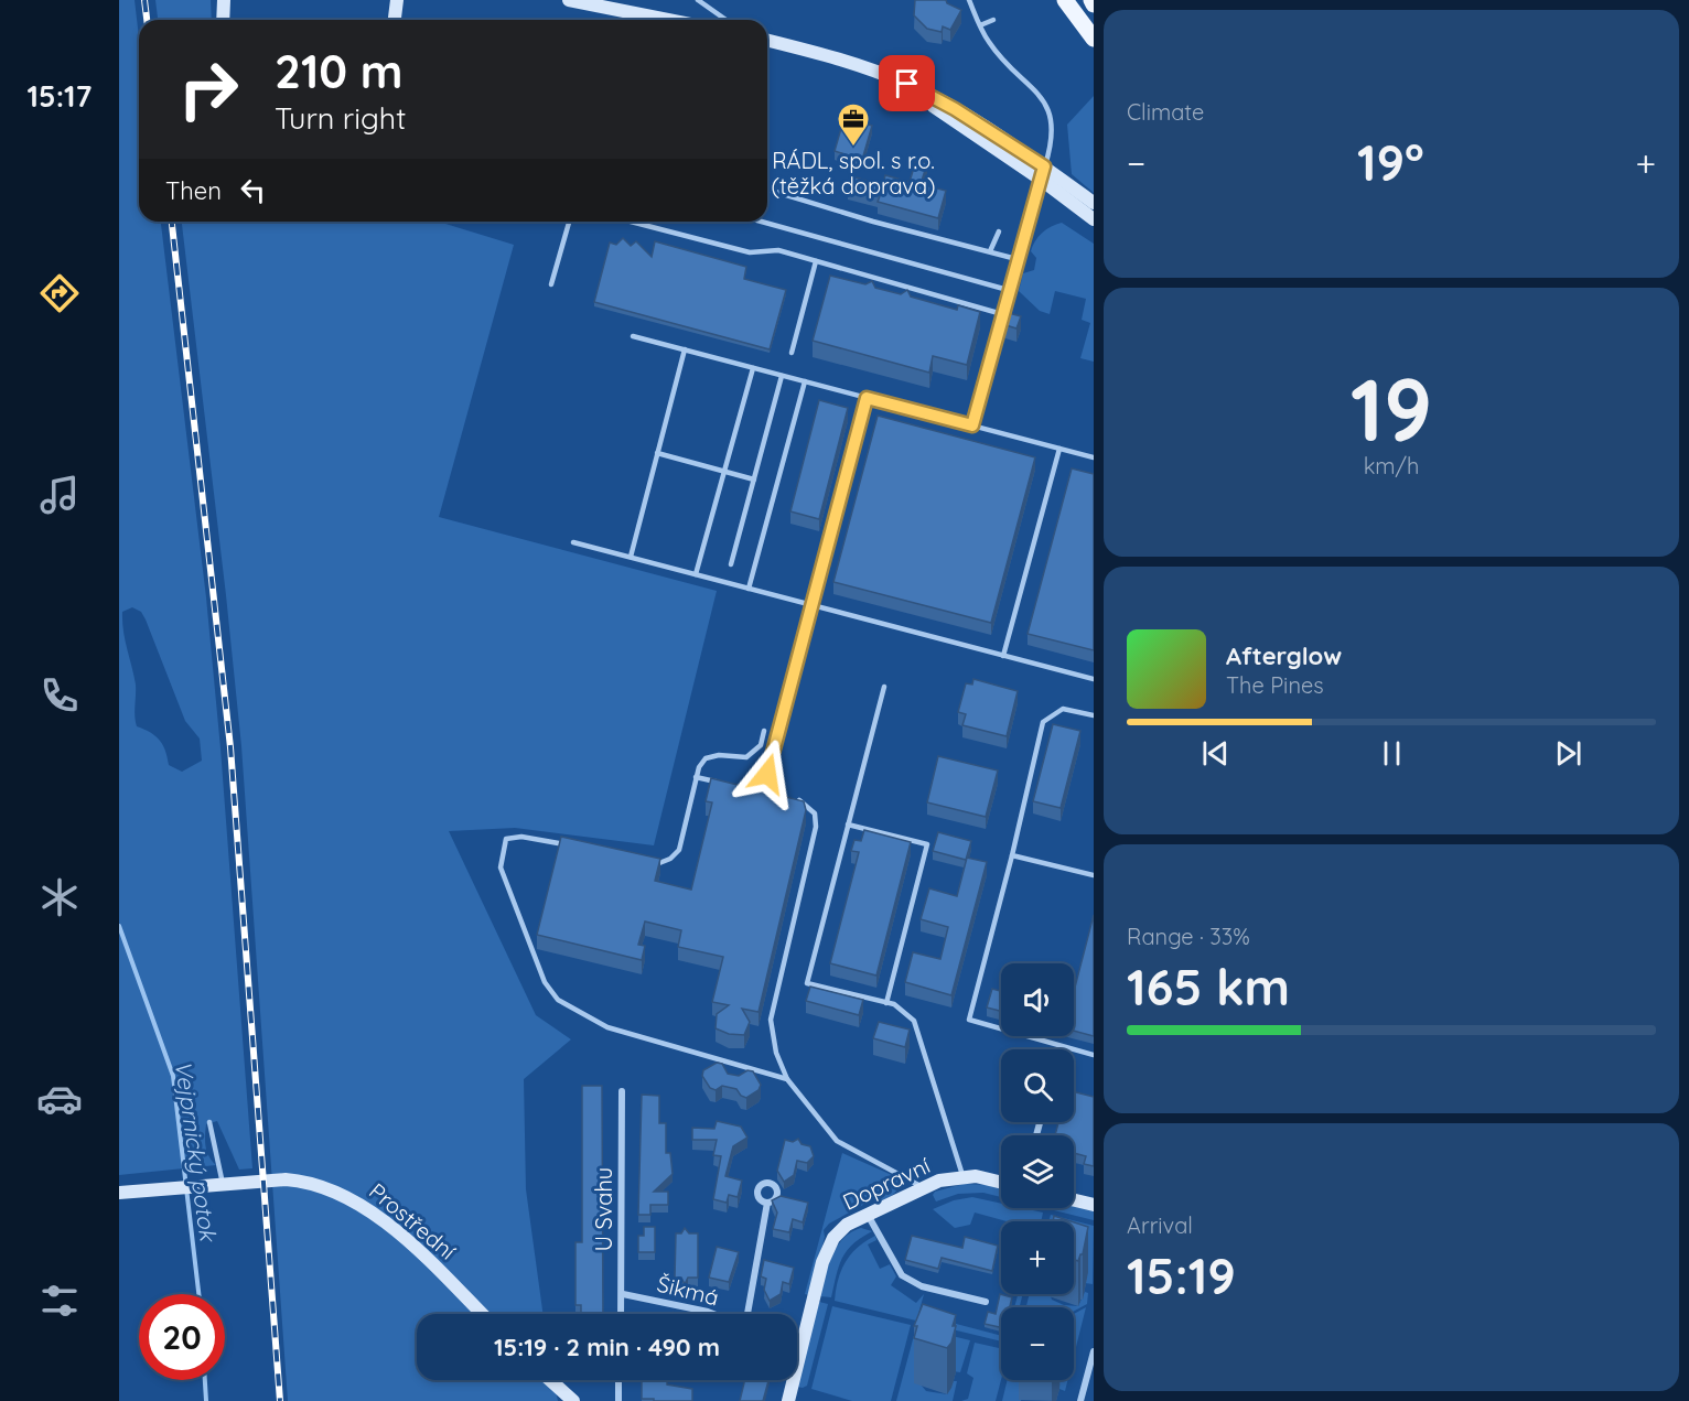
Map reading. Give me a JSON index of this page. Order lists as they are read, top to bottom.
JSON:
{
  "streets": {
    "street": [
      "Dopravní",
      "U Svahu",
      "Prostřední",
      "Šikmá"
    ]
  },
  "crossings": [
    ["U Svahu", "Šikmá"]
  ],
  "water": ["Vejprnický potok"],
  "places": {
    "office": ["RÁDL, spol. s r.o. (těžká doprava)"]
  },
  "page": {
    "tabs": "15:17",
    "tile": [
      "Climate",
      ["19", "km/h"],
      ["Range · 33%", "165 km"],
      ["Arrival", "15:19"]
    ],
    "turn": ["210 m", "Turn right"],
    "heat": ["−", "19°", "+"],
    "then": "Then",
    "song": ["Afterglow", "The Pines"],
    "map_buttons": ["+", "−"],
    "limit": "20",
    "trip": "15:19 · 2 min · 490 m"
  }
}
